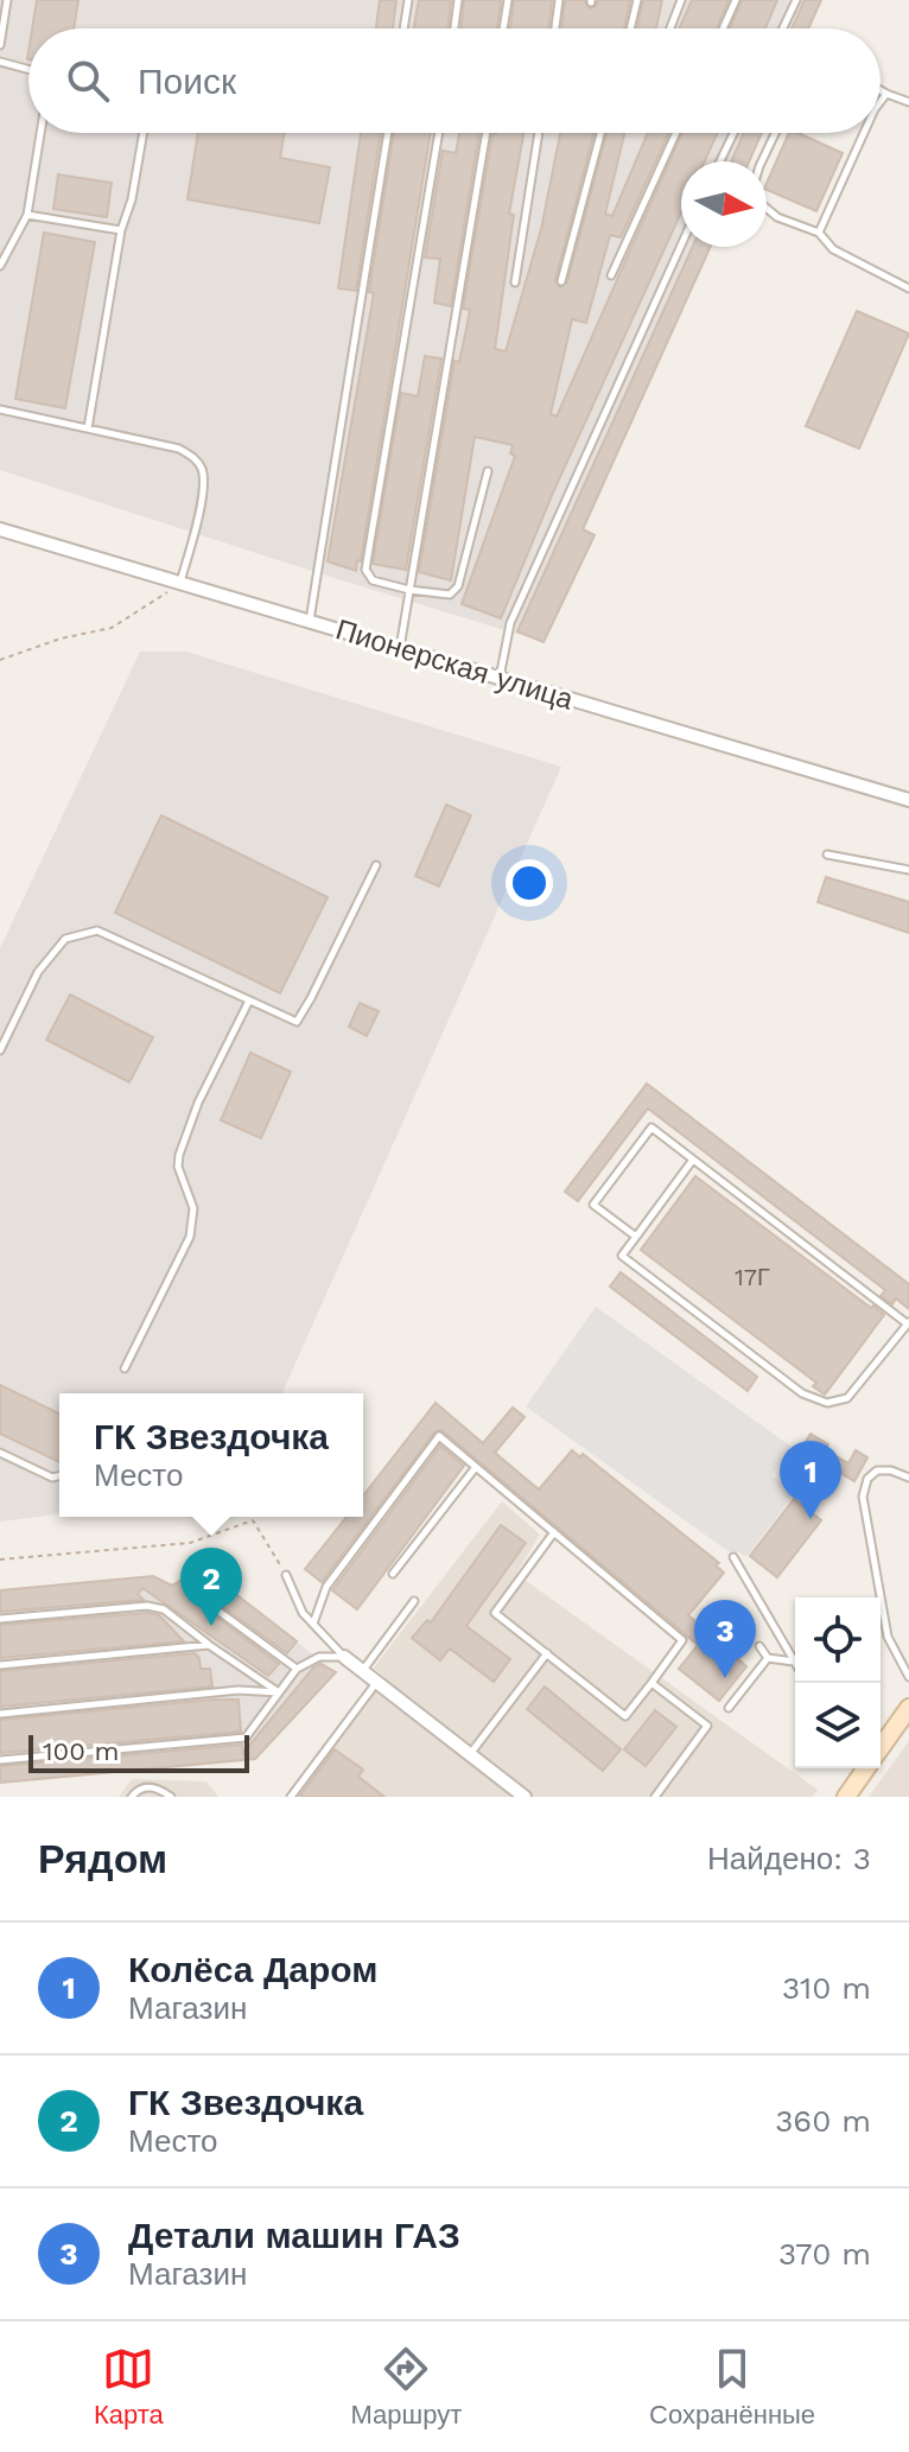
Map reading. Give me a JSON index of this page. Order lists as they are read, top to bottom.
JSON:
{
  "streets": {
    "street": ["Пионерская улица"]
  },
  "house_numbers": ["17Г"],
  "scale_bar": "100 m",
  "north": "right",
  "page": {
    "search": "Поиск",
    "popup": ["ГК Звездочка", "Место"],
    "pins": ["1", "2", "3"],
    "scale": "100 m",
    "heading": ["Рядом", "Найдено: 3"],
    "list": [
      {
        "mark": "1",
        "name": "Колёса Даром",
        "note": "Магазин",
        "value": "310 m"
      },
      {
        "mark": "2",
        "name": "ГК Звездочка",
        "note": "Место",
        "value": "360 m"
      },
      {
        "mark": "3",
        "name": "Детали машин ГАЗ",
        "note": "Магазин",
        "value": "370 m"
      }
    ],
    "nav": ["Карта", "Маршрут", "Сохранённые"]
  }
}
